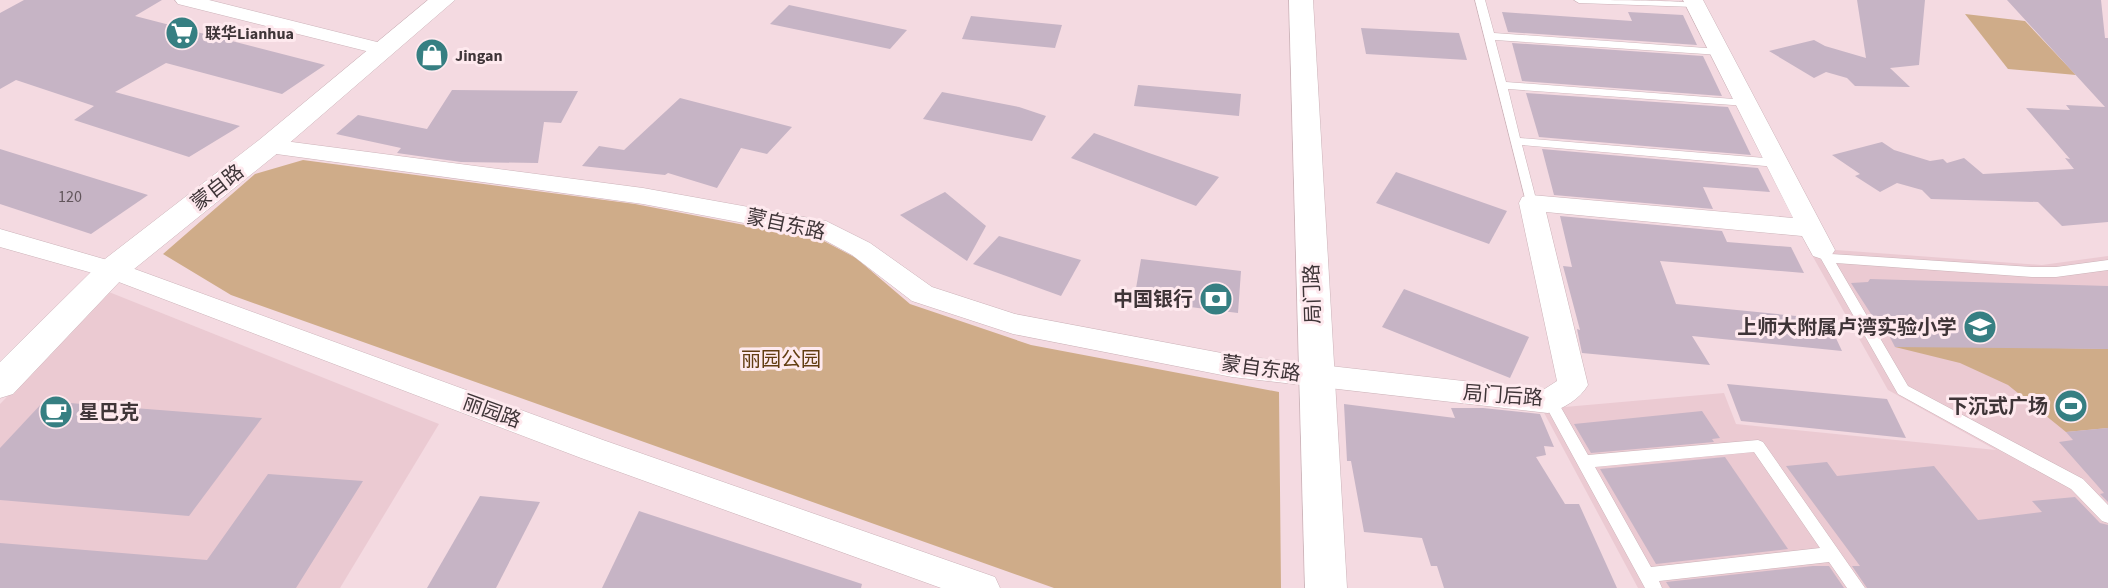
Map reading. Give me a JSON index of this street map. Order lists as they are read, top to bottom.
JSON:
{
  "streets": {
    "street": [
      "蒙自路",
      "蒙自东路",
      "局门路",
      "局门后路",
      "丽园路"
    ]
  },
  "crossings": [
    ["蒙自路", "蒙自东路"],
    ["蒙自路", "丽园路"],
    ["蒙自东路", "局门路"],
    ["蒙自东路", "局门后路"],
    ["局门路", "局门后路"]
  ],
  "parks": ["丽园公园"],
  "places": {
    "supermarket": ["联华Lianhua"],
    "shop": ["Jingan"],
    "bank": ["中国银行"],
    "school or university": ["上师大附属卢湾实验小学"],
    "sports": ["下沉式广场"],
    "cafe": ["星巴克"]
  },
  "house_numbers": ["120"]
}
